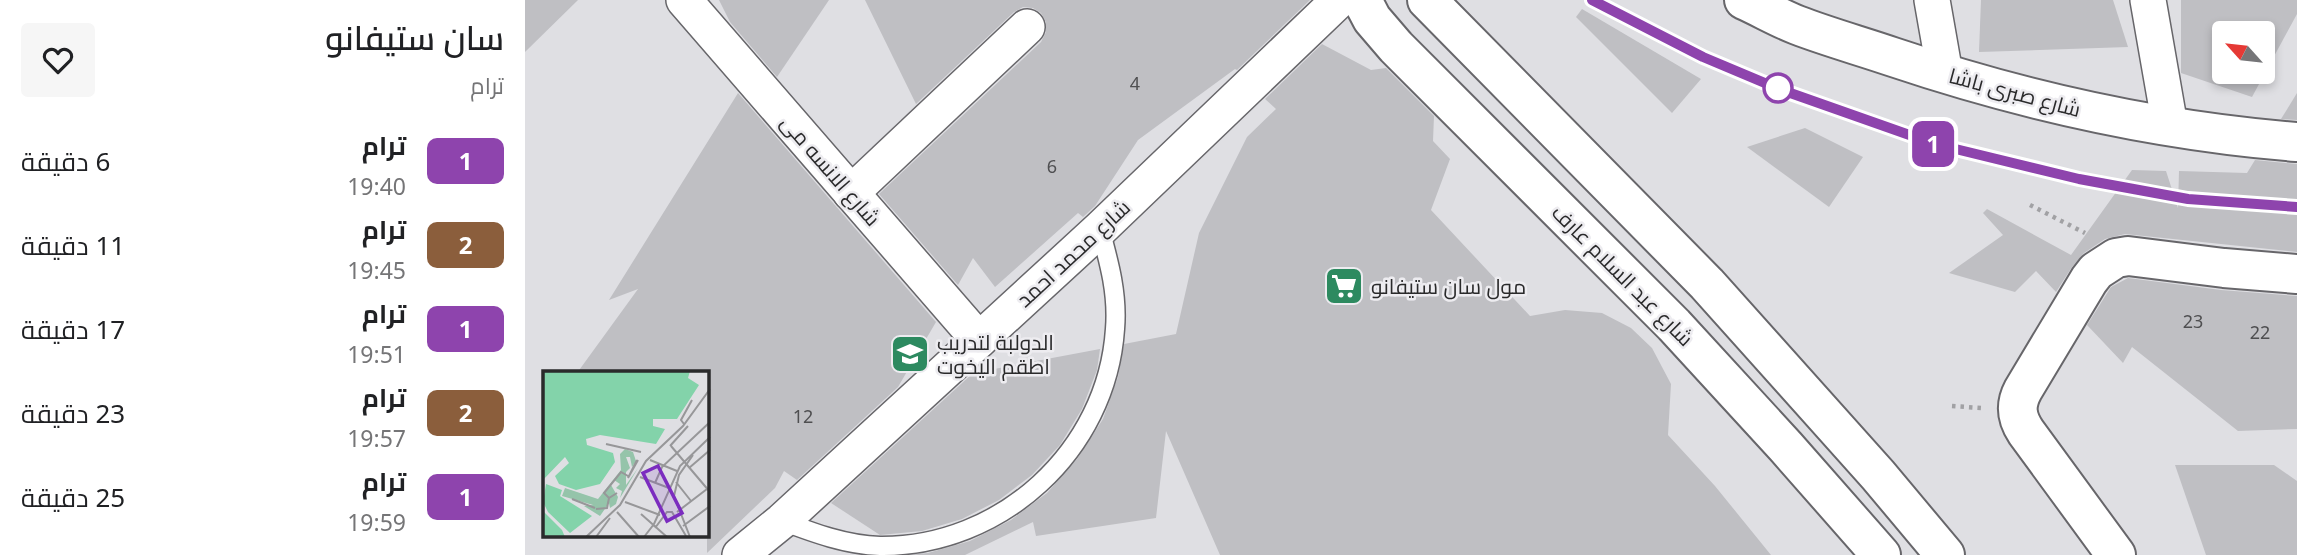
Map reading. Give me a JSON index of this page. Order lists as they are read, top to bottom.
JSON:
{
  "streets": {
    "street": [
      "شارع صبرى باشا",
      "شارع الانسه مى",
      "شارع محمد احمد",
      "شارع عبد السلام عارف"
    ]
  },
  "crossings": [
    ["شارع الانسه مى", "شارع محمد احمد"]
  ],
  "places": {
    "supermarket": ["مول سان ستيفانو"],
    "school or university": ["الدولبة لتدريب اطقم اليخوت"]
  },
  "lines": ["tram line 1"],
  "house_numbers": [
    "4",
    "6",
    "23",
    "22",
    "12"
  ],
  "north": "top left",
  "page": {
    "on_map": "1",
    "heading": ["سان ستيفانو", "ترام"],
    "list": [
      {
        "mark": "1",
        "name": "ترام",
        "note": "19:40",
        "value": "6 دقيقة"
      },
      {
        "mark": "2",
        "name": "ترام",
        "note": "19:45",
        "value": "11 دقيقة"
      },
      {
        "mark": "1",
        "name": "ترام",
        "note": "19:51",
        "value": "17 دقيقة"
      },
      {
        "mark": "2",
        "name": "ترام",
        "note": "19:57",
        "value": "23 دقيقة"
      },
      {
        "mark": "1",
        "name": "ترام",
        "note": "19:59",
        "value": "25 دقيقة"
      }
    ]
  }
}
